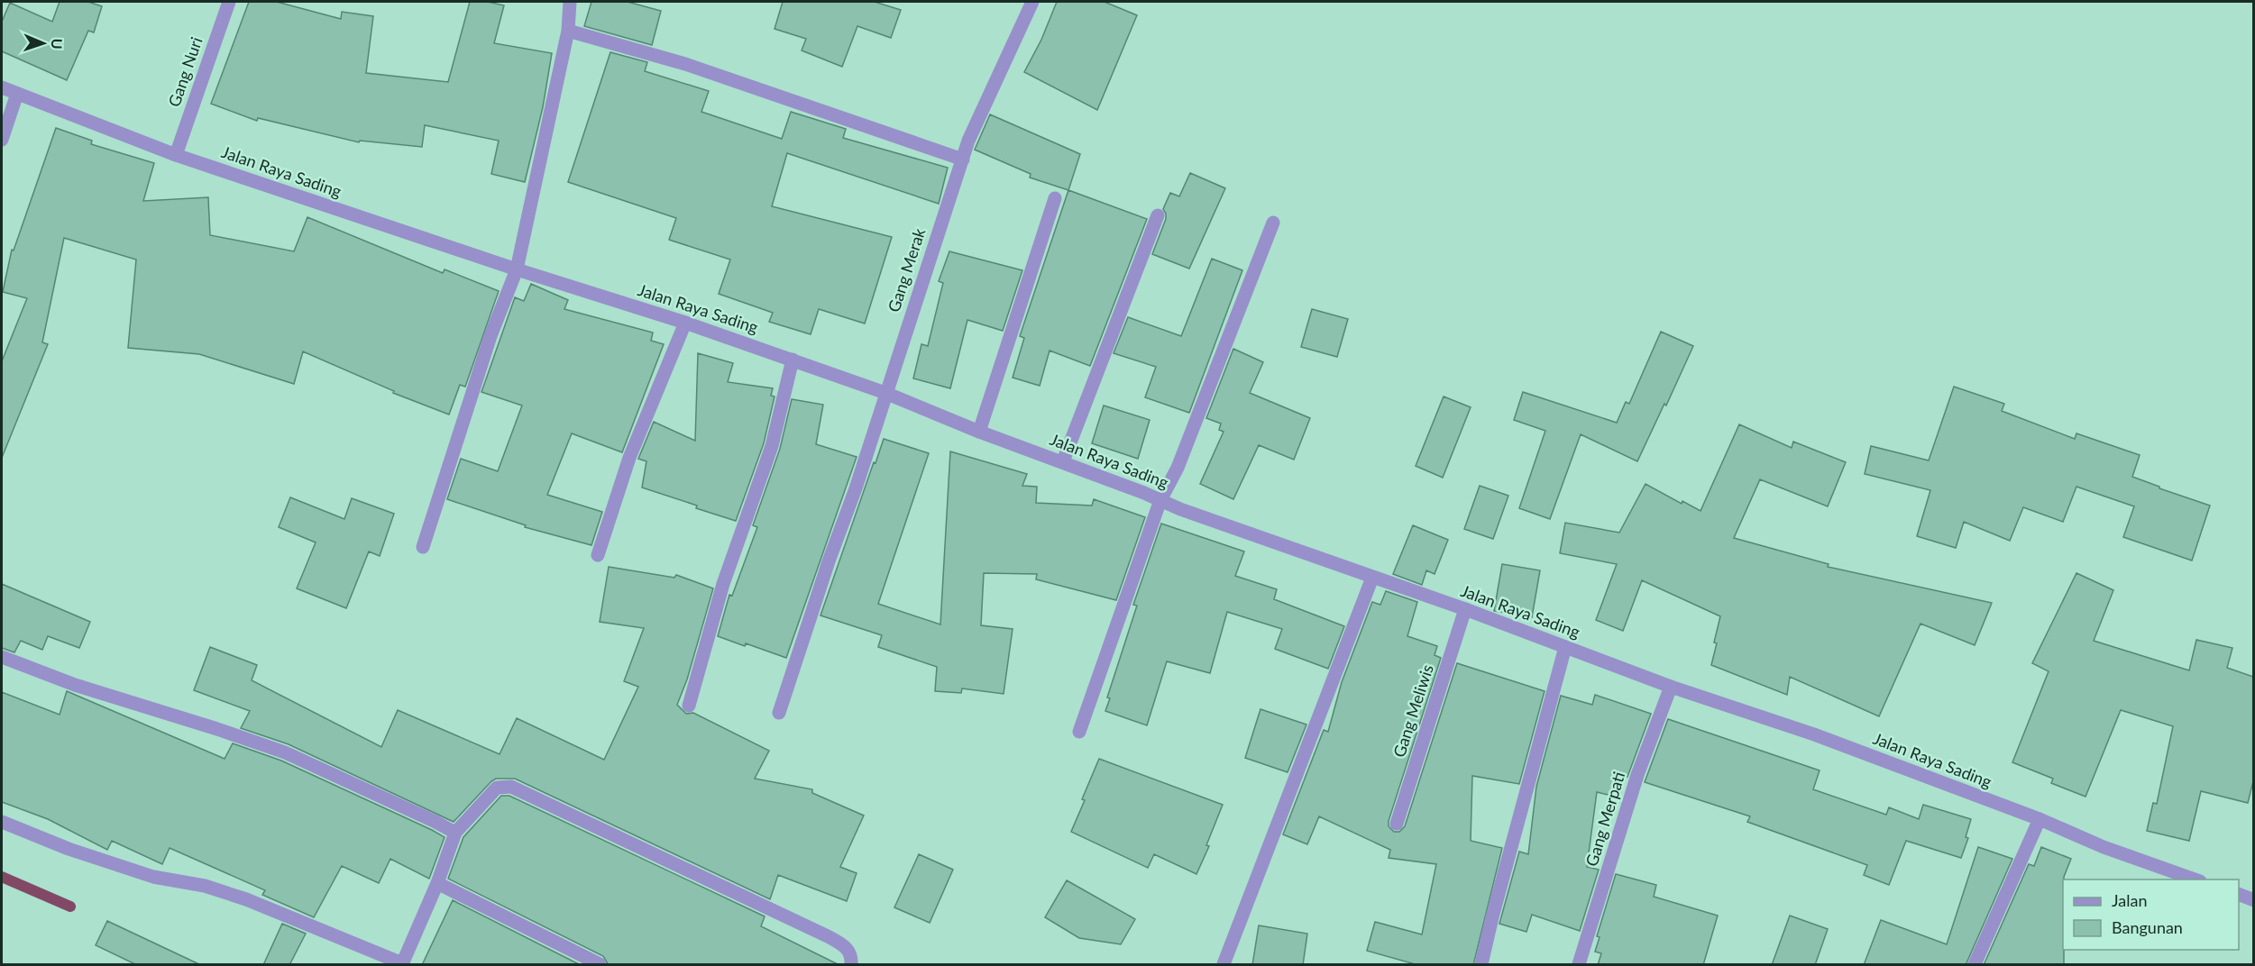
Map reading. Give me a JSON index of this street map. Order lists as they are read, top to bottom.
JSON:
{
  "streets": {
    "street": [
      "Gang Nuri",
      "Jalan Raya Sading",
      "Gang Merak",
      "Gang Meliwis",
      "Gang Merpati"
    ]
  },
  "crossings": [
    ["Gang Nuri", "Jalan Raya Sading"],
    ["Jalan Raya Sading", "Gang Merak"],
    ["Jalan Raya Sading", "Gang Meliwis"],
    ["Jalan Raya Sading", "Gang Merpati"]
  ],
  "legend": ["Jalan", "Bangunan"],
  "north": "right"
}
